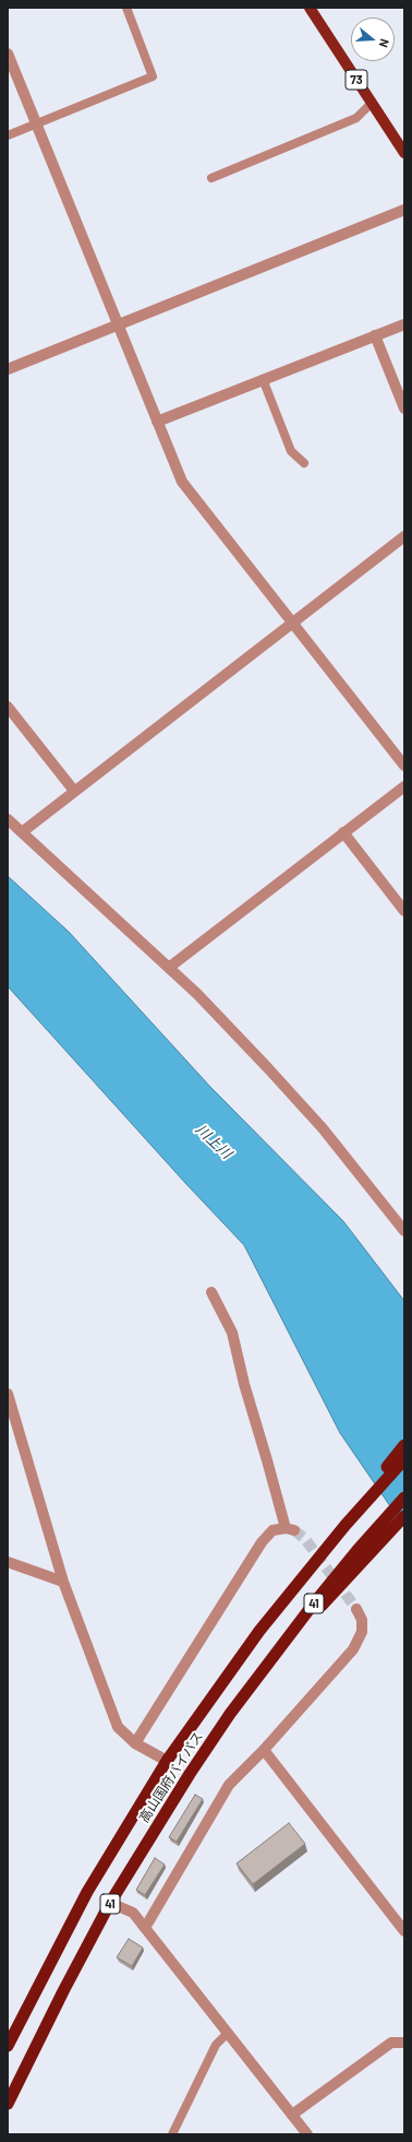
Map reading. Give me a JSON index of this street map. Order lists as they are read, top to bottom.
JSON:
{
  "streets": {
    "highway": ["41", "高山国府バイパス"],
    "main road": ["73"]
  },
  "crossings": [
    ["41", "高山国府バイパス"]
  ],
  "water": ["川上川"],
  "north": "right"
}
